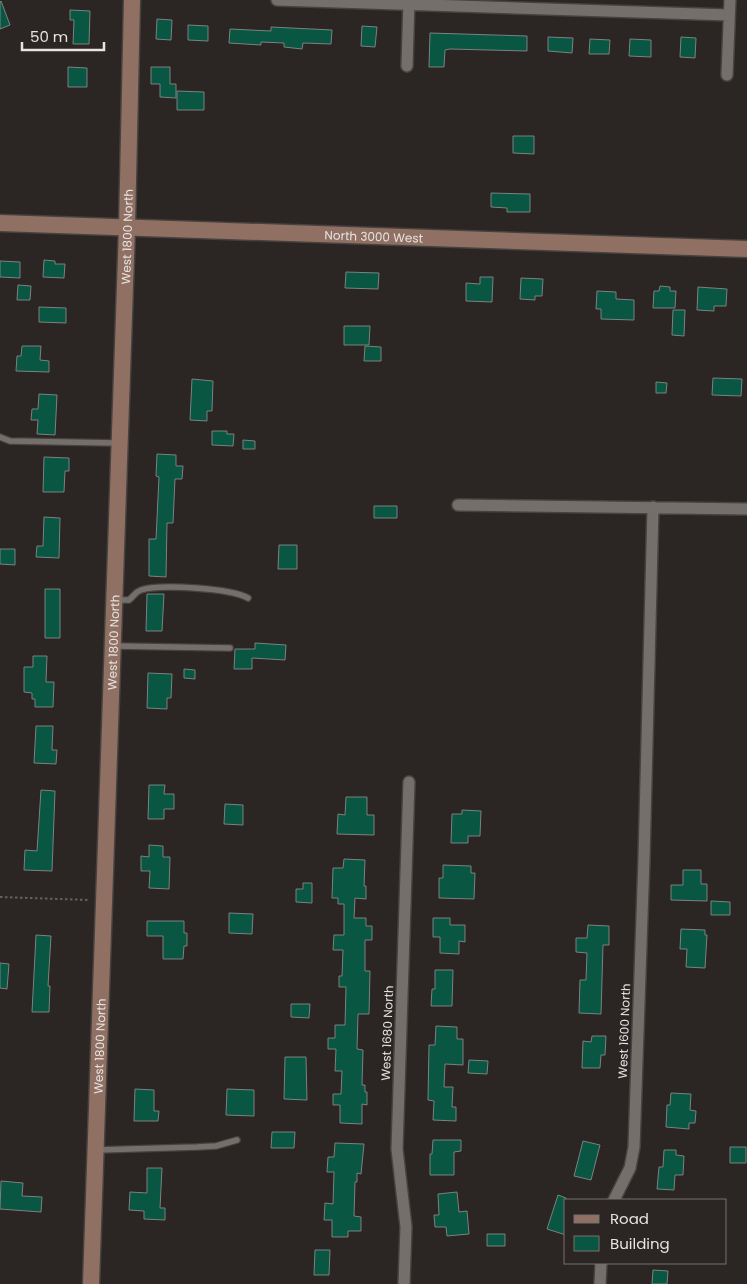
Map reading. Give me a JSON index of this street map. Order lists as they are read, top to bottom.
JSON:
{
  "streets": {
    "main road": ["North 3000 West", "West 1800 North"],
    "street": ["West 1600 North", "West 1680 North"]
  },
  "crossings": [
    ["North 3000 West", "West 1800 North"]
  ],
  "legend": ["Road", "Building"],
  "scale_bar": "50 m"
}
